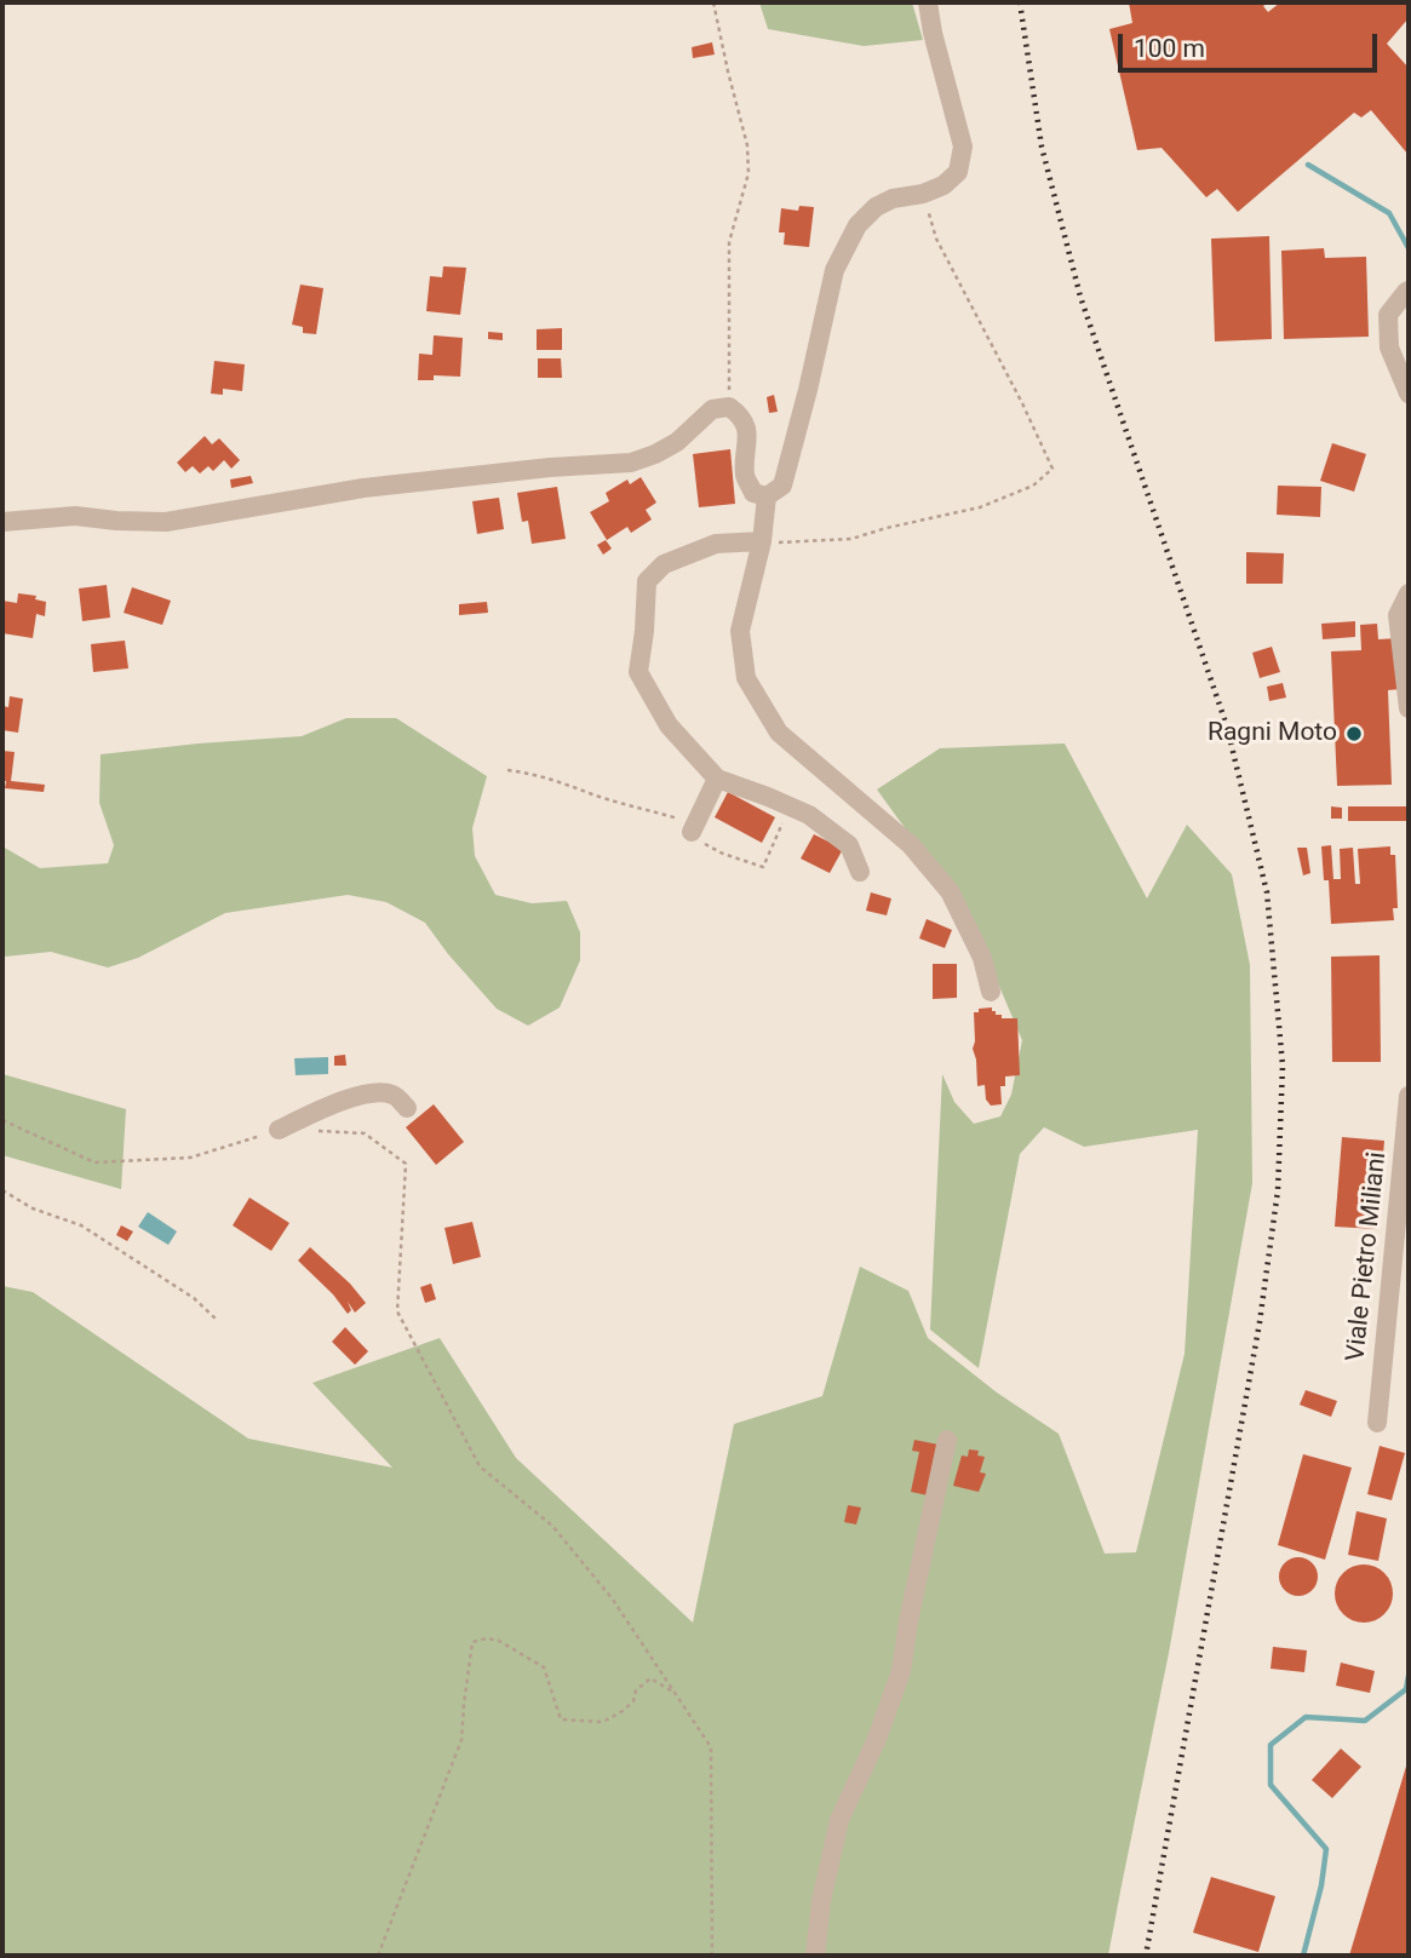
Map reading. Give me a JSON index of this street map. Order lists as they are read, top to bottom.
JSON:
{
  "streets": {
    "street": ["Viale Pietro Miliani"]
  },
  "places": ["Ragni Moto"],
  "scale_bar": "100 m"
}
